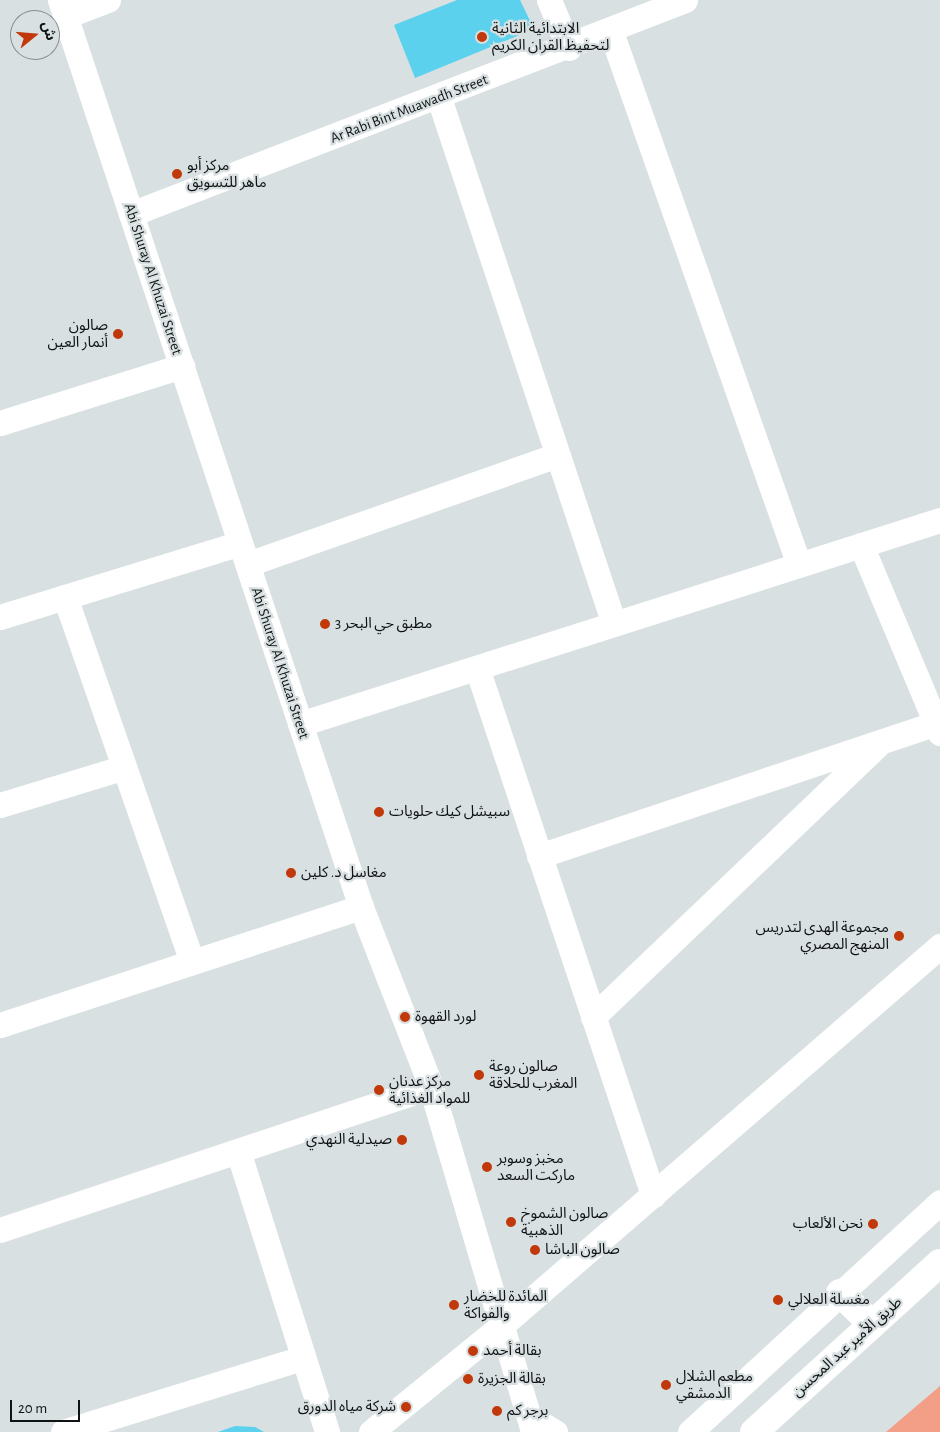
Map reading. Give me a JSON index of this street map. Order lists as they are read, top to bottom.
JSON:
{
  "streets": {
    "main road": ["طريق الأمير عبد المحسن"],
    "street": ["Ar Rabi Bint Muawadh Street", "Abi Shuray Al Khuzai Street"]
  },
  "crossings": [
    ["Ar Rabi Bint Muawadh Street", "Abi Shuray Al Khuzai Street"]
  ],
  "places": [
    "الابتدائية الثانية لتحفيظ القران الكريم",
    "مركز أبو ماهر للتسويق",
    "صالون أنمار العين",
    "مطبق حي البحر 3",
    "سبيشل كيك حلويات",
    "مغاسل د. كلين",
    "مجموعة الهدى لتدريس المنهج المصري",
    "لورد القهوة",
    "صالون روعة المغرب للحلاقة",
    "مركز عدنان للمواد الغذائية",
    "صيدلية النهدي",
    "مخبز وسوبر ماركت السعد",
    "صالون الشموخ الذهبية",
    "نحن الألعاب",
    "صالون الباشا",
    "مغسلة العلالي",
    "المائدة للخضار والفواكة",
    "بقالة أحمد",
    "بقالة الجزيرة",
    "مطعم الشلال الدمشقي",
    "شركة مياه الدورق",
    "برجر كم"
  ],
  "scale_bar": "20 m",
  "north": "right"
}
